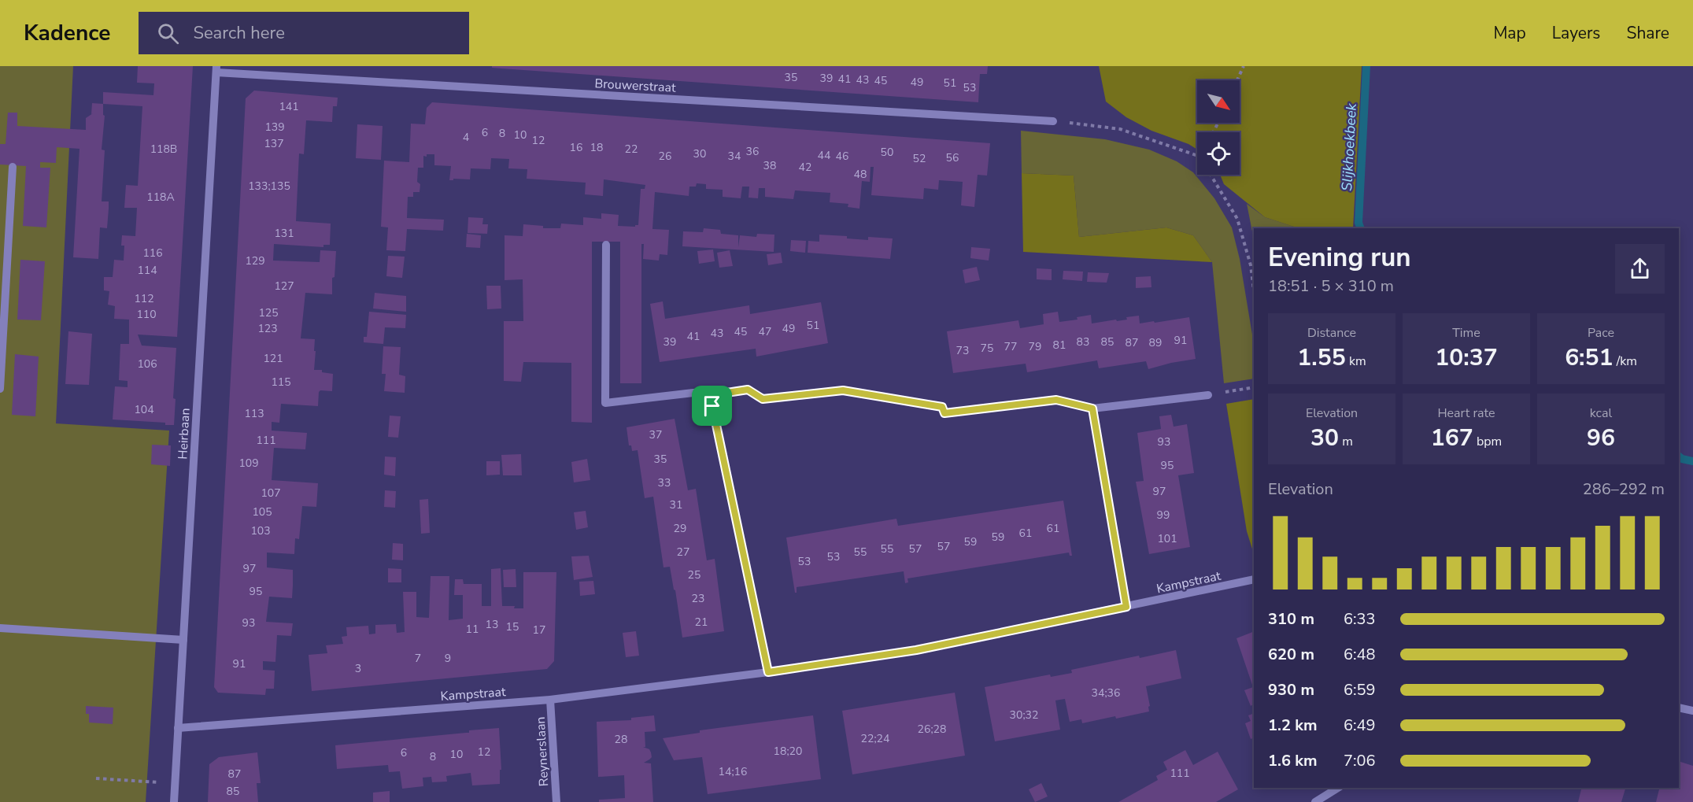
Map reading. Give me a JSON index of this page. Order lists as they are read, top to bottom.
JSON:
{
  "streets": {
    "street": [
      "Brouwerstraat",
      "Heirbaan",
      "Kampstraat",
      "Reynerslaan"
    ]
  },
  "crossings": [
    ["Brouwerstraat", "Heirbaan"],
    ["Heirbaan", "Kampstraat"],
    ["Kampstraat", "Reynerslaan"]
  ],
  "water": ["Slijkhoekbeek"],
  "house_numbers": [
    "35",
    "39",
    "41",
    "43",
    "45",
    "49",
    "51",
    "53",
    "141",
    "139",
    "6",
    "8",
    "10",
    "4",
    "12",
    "137",
    "16",
    "18",
    "118B",
    "22",
    "36",
    "50",
    "30",
    "44",
    "26",
    "34",
    "46",
    "56",
    "52",
    "38",
    "42",
    "48",
    "133;135",
    "118A",
    "131",
    "116",
    "129",
    "114",
    "127",
    "112",
    "125",
    "110",
    "51",
    "123",
    "49",
    "45",
    "47",
    "43",
    "41",
    "91",
    "39",
    "83",
    "85",
    "87",
    "89",
    "81",
    "77",
    "79",
    "75",
    "73",
    "121",
    "106",
    "115",
    "104",
    "113",
    "37",
    "111",
    "93",
    "35",
    "109",
    "95",
    "33",
    "97",
    "107",
    "31",
    "105",
    "99",
    "29",
    "61",
    "103",
    "61",
    "59",
    "101",
    "59",
    "57",
    "55",
    "57",
    "27",
    "55",
    "53",
    "53",
    "97",
    "25",
    "95",
    "23",
    "21",
    "93",
    "13",
    "15",
    "11",
    "17",
    "7",
    "9",
    "91",
    "3",
    "34;36",
    "30;32",
    "26;28",
    "22;24",
    "28",
    "18;20",
    "12",
    "6",
    "10",
    "8",
    "14;16",
    "111",
    "87",
    "85"
  ],
  "north": "bottom right",
  "page": {
    "header": "Kadence",
    "search": "Search here",
    "nav": ["Map", "Layers", "Share"],
    "heading": ["Evening run", "18:51 · 5 × 310 m"],
    "stats": [
      ["Distance", "1.55 km"],
      ["Time", "10:37"],
      ["Pace", "6:51 /km"],
      ["Elevation", "30 m"],
      ["Heart rate", "167 bpm"],
      ["kcal", "96"]
    ],
    "chart": ["Elevation", "286–292 m"],
    "list": [
      {
        "name": "310 m",
        "note": "6:33"
      },
      {
        "name": "620 m",
        "note": "6:48"
      },
      {
        "name": "930 m",
        "note": "6:59"
      },
      {
        "name": "1.2 km",
        "note": "6:49"
      },
      {
        "name": "1.6 km",
        "note": "7:06"
      }
    ]
  }
}
